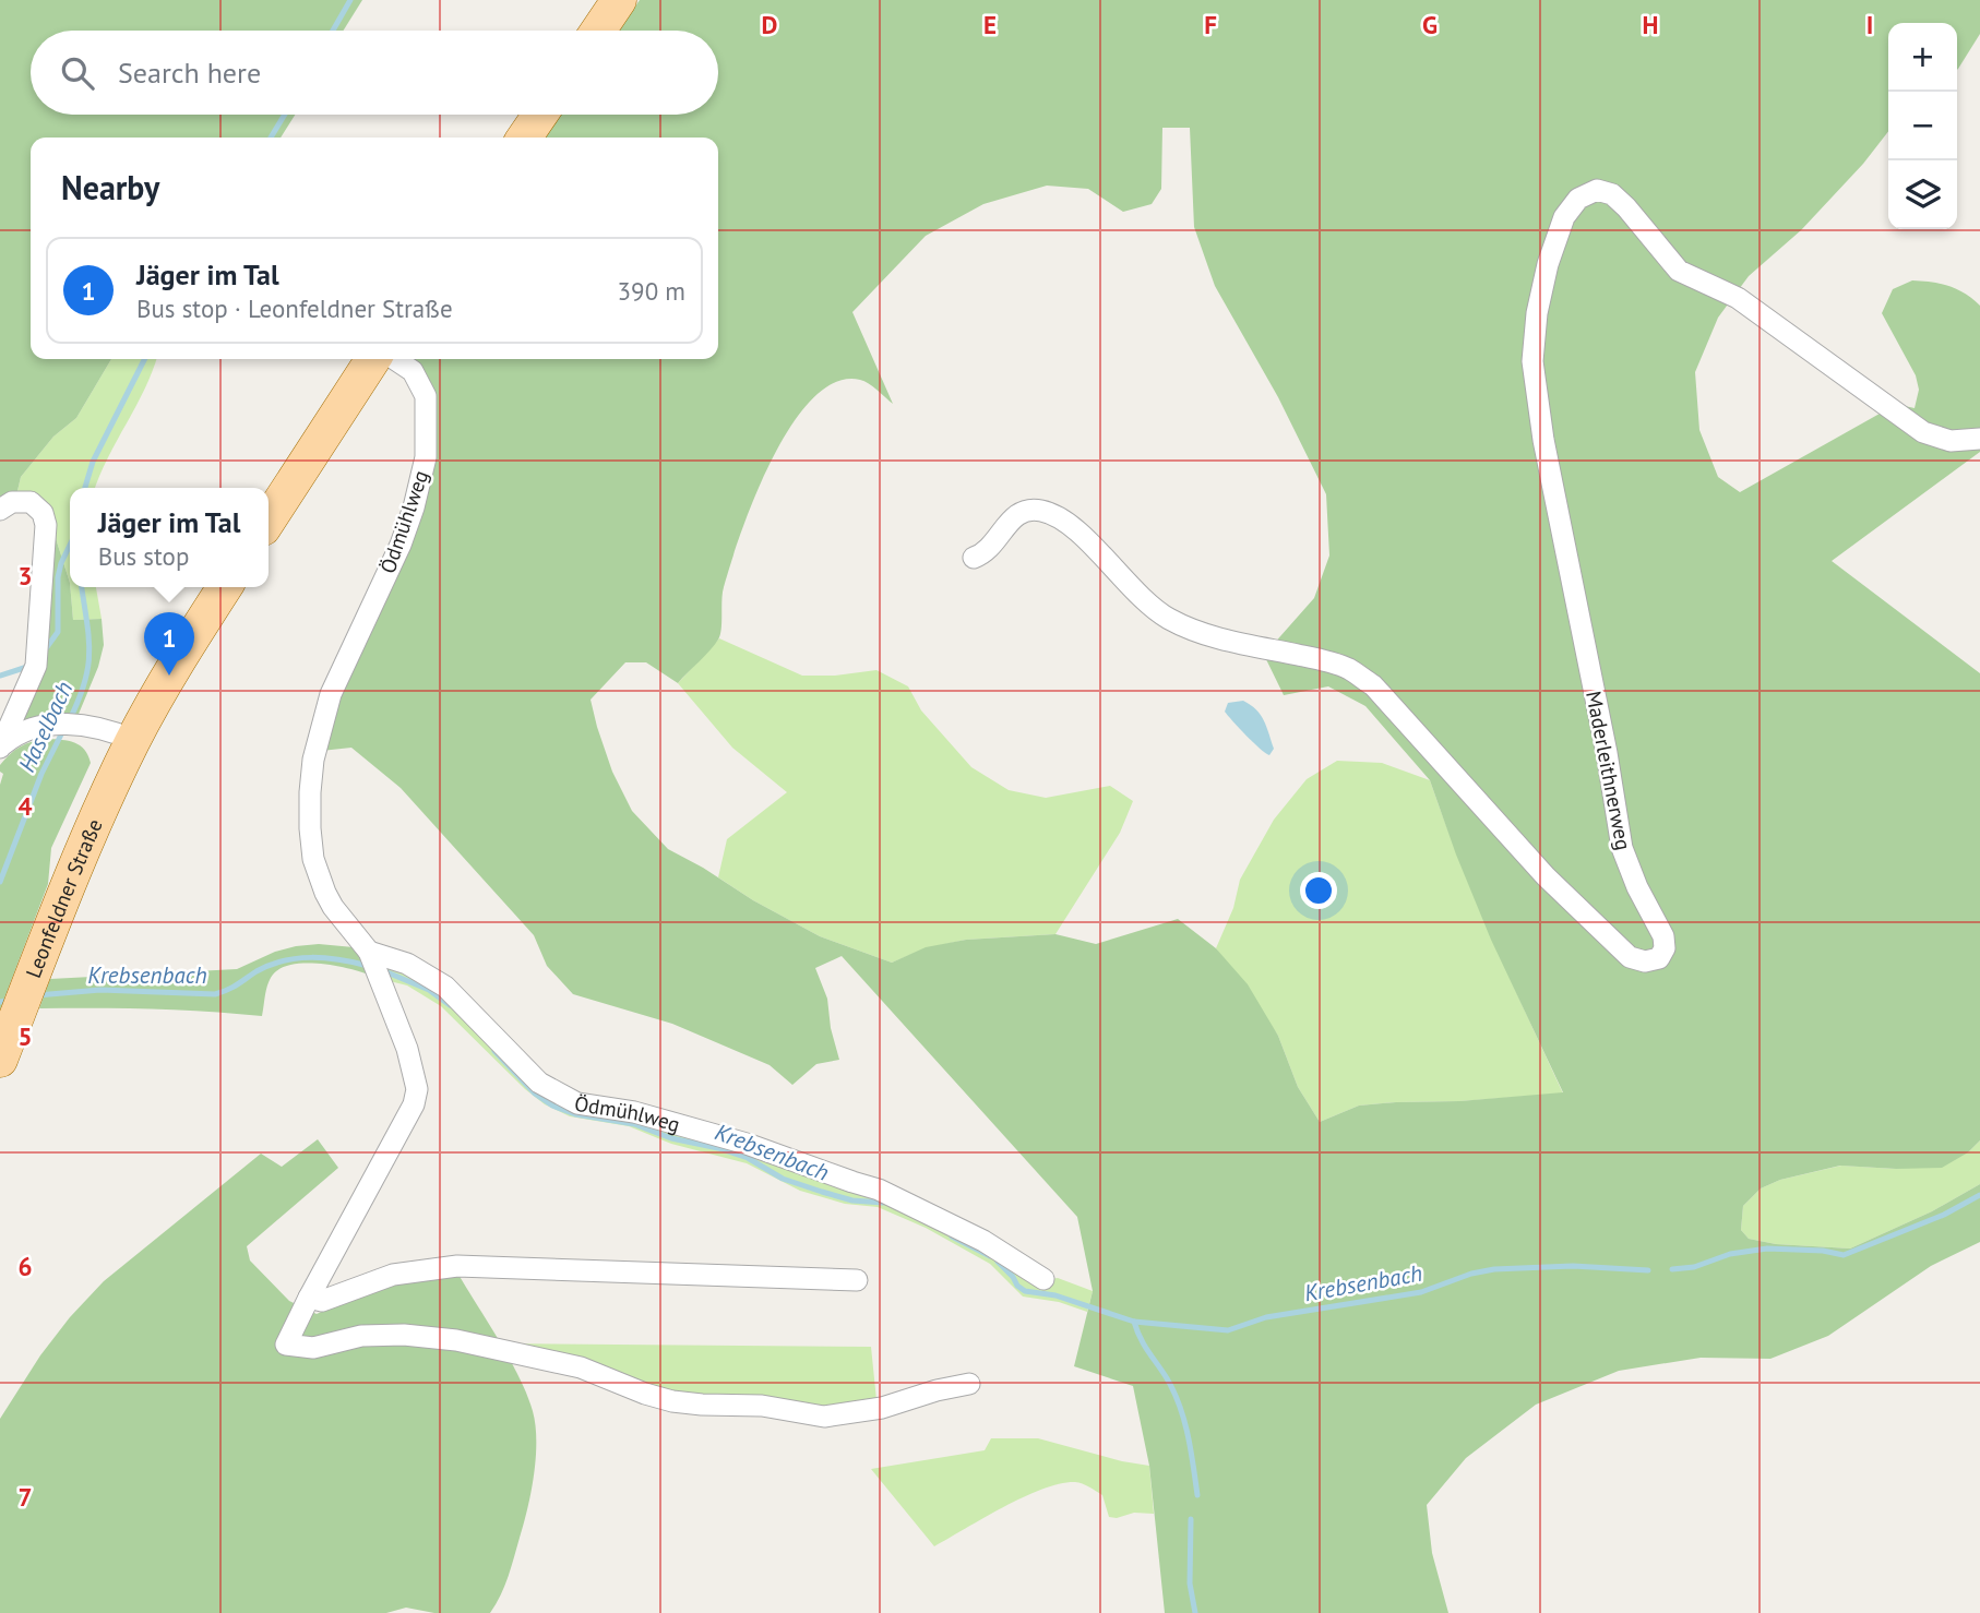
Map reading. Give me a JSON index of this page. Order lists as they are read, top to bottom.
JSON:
{
  "streets": {
    "main road": ["Leonfeldner Straße"],
    "street": ["Ödmühlweg", "Maderleithnerweg"]
  },
  "water": ["Haselbach", "Krebsenbach"],
  "page": {
    "map_buttons": ["+", "−"],
    "search": "Search here",
    "heading": "Nearby",
    "list": [
      {
        "mark": "1",
        "name": "Jäger im Tal",
        "note": "Bus stop · Leonfeldner Straße",
        "value": "390 m"
      }
    ],
    "popup": ["Jäger im Tal", "Bus stop"],
    "pins": "1"
  },
  "grid": {
    "columns": [
      "D",
      "E",
      "F",
      "G",
      "H",
      "I"
    ],
    "rows": [
      "3",
      "4",
      "5",
      "6",
      "7"
    ]
  }
}
